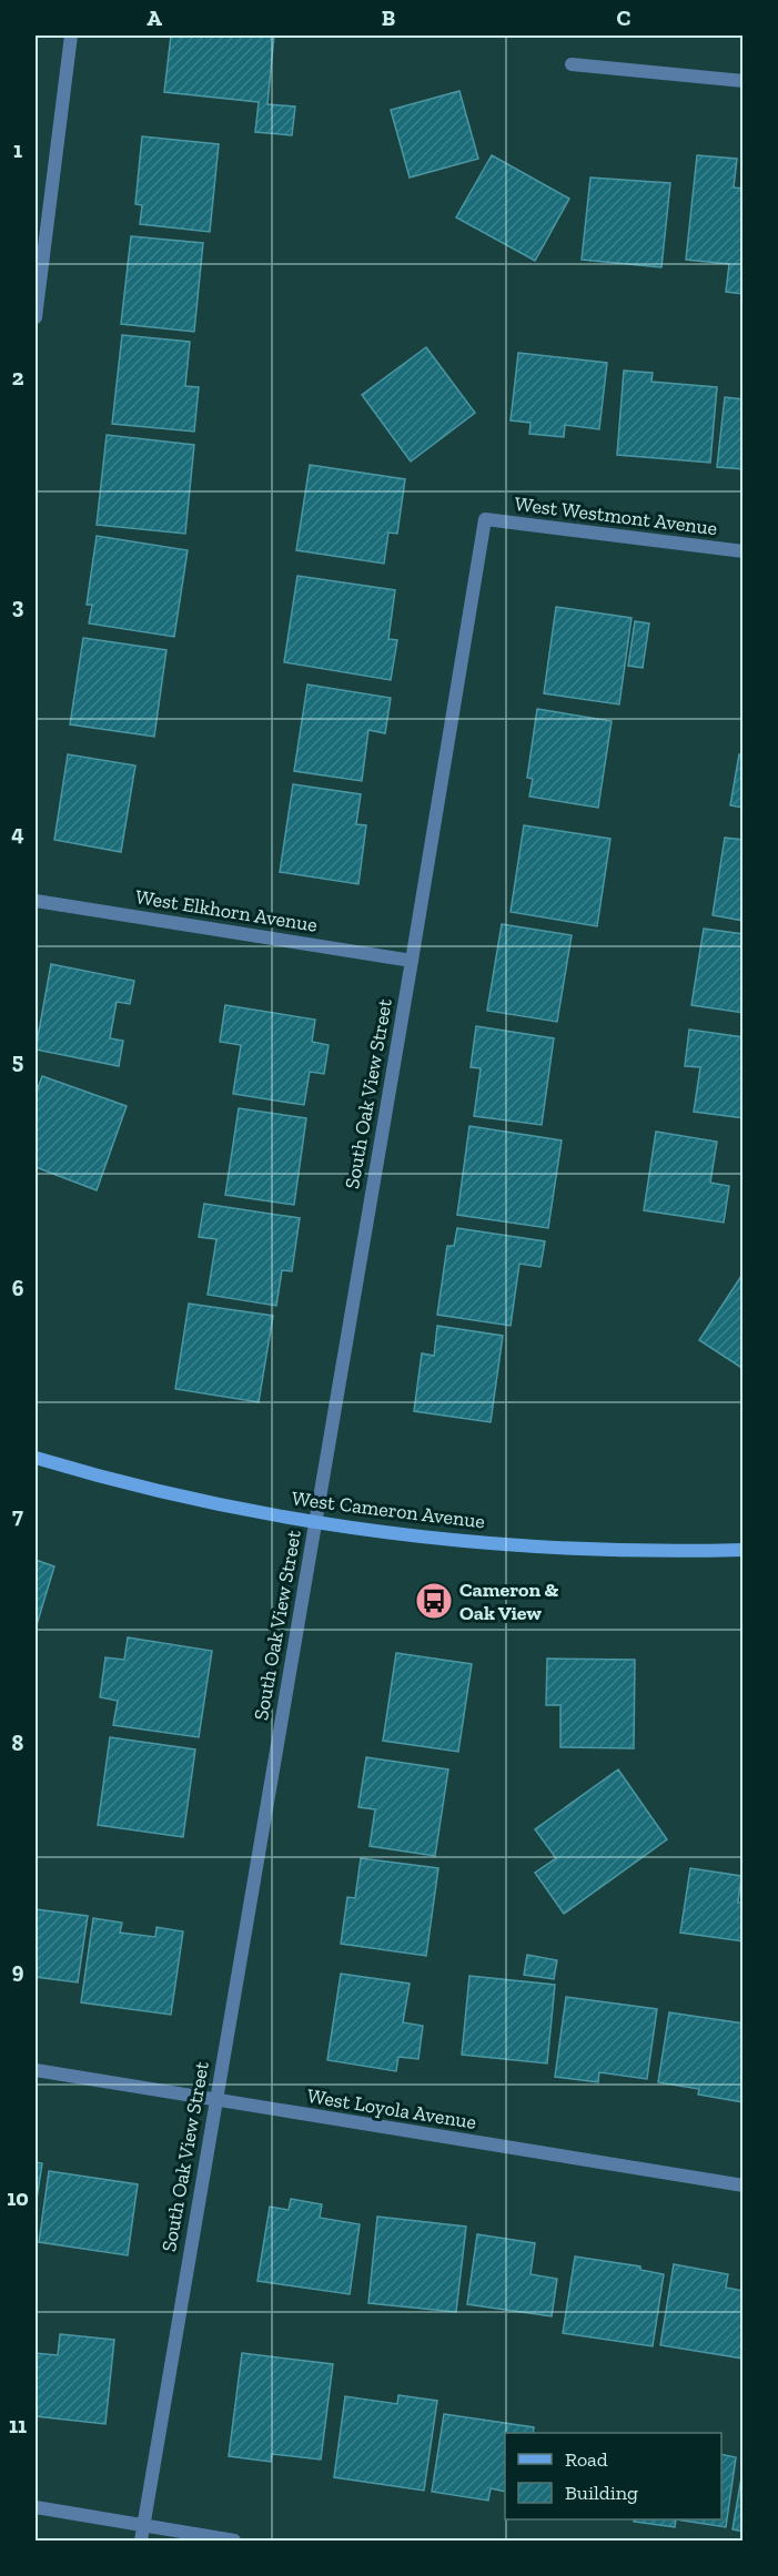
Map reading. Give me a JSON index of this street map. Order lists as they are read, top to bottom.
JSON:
{
  "streets": {
    "street": [
      "West Westmont Avenue",
      "West Elkhorn Avenue",
      "South Oak View Street",
      "West Cameron Avenue",
      "West Loyola Avenue"
    ]
  },
  "crossings": [
    ["West Westmont Avenue", "South Oak View Street"],
    ["West Elkhorn Avenue", "South Oak View Street"],
    ["South Oak View Street", "West Cameron Avenue"],
    ["South Oak View Street", "West Loyola Avenue"]
  ],
  "places": {
    "bus stop": ["Cameron & Oak View"]
  },
  "legend": ["Road", "Building"],
  "grid": {
    "columns": ["A", "B", "C"],
    "rows": [
      "1",
      "2",
      "3",
      "4",
      "5",
      "6",
      "7",
      "8",
      "9",
      "10",
      "11"
    ]
  }
}
